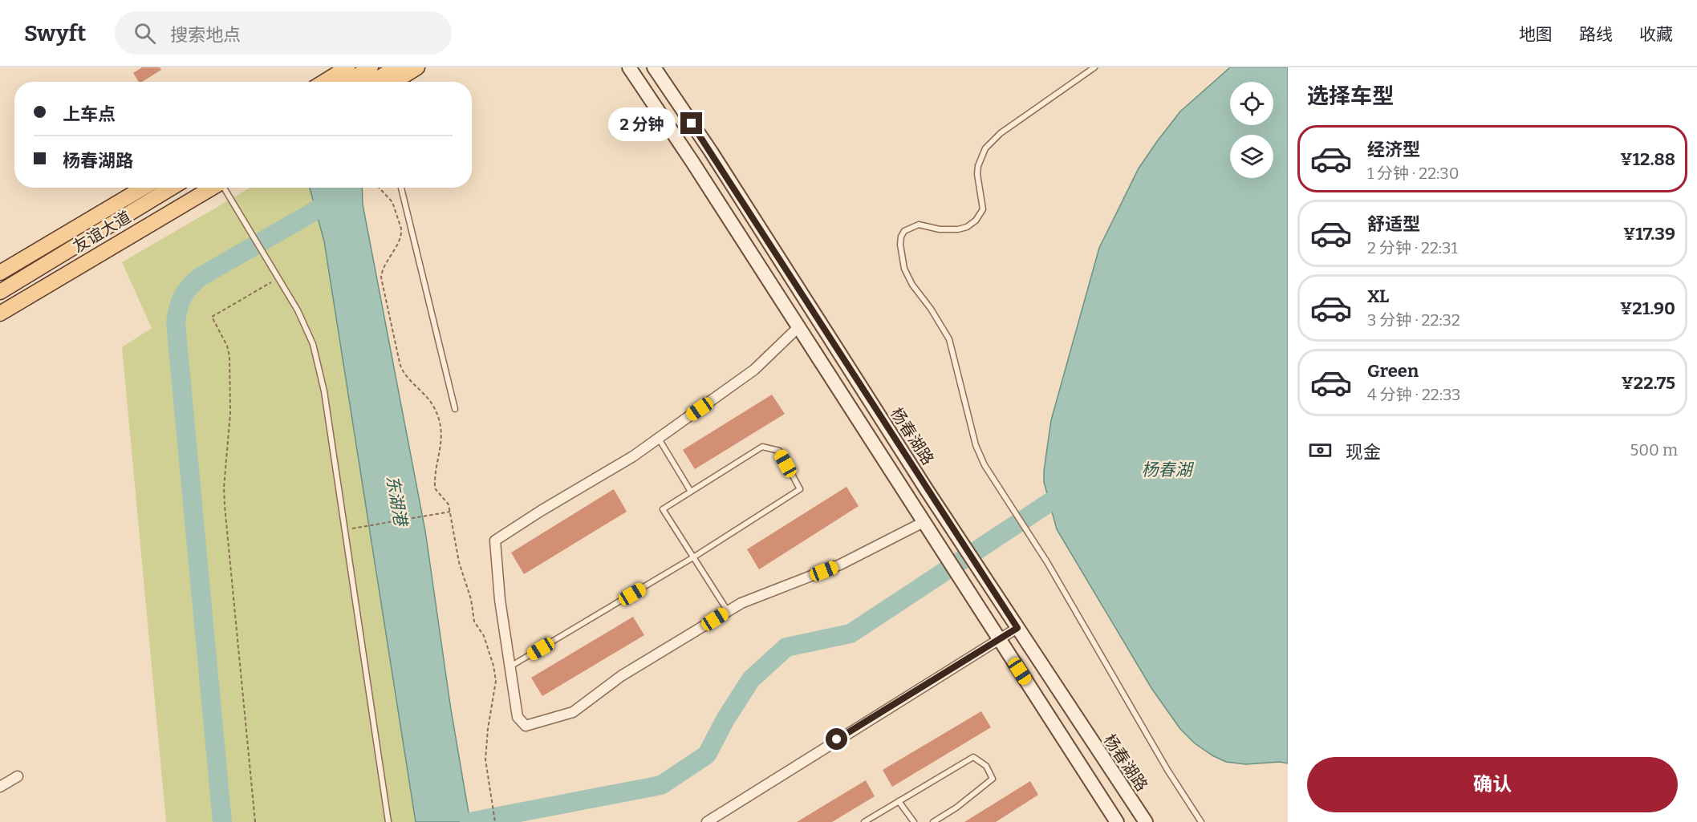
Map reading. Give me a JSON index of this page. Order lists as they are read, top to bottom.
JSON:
{
  "streets": {
    "main road": ["友谊大道", "杨春湖路"]
  },
  "water": ["杨春湖", "东湖港"],
  "page": {
    "header": "Swyft",
    "search": "搜索地点",
    "nav": ["地图", "路线", "收藏"],
    "heading": "选择车型",
    "banner": ["上车点", "杨春湖路"],
    "bubble": "2 分钟",
    "list": [
      {
        "name": "经济型",
        "note": "1 分钟 · 22:30",
        "value": "¥12.88"
      },
      {
        "name": "舒适型",
        "note": "2 分钟 · 22:31",
        "value": "¥17.39"
      },
      {
        "name": "XL",
        "note": "3 分钟 · 22:32",
        "value": "¥21.90"
      },
      {
        "name": "Green",
        "note": "4 分钟 · 22:33",
        "value": "¥22.75"
      }
    ],
    "pay": ["现金", "500 m"],
    "buttons": "确认"
  }
}
